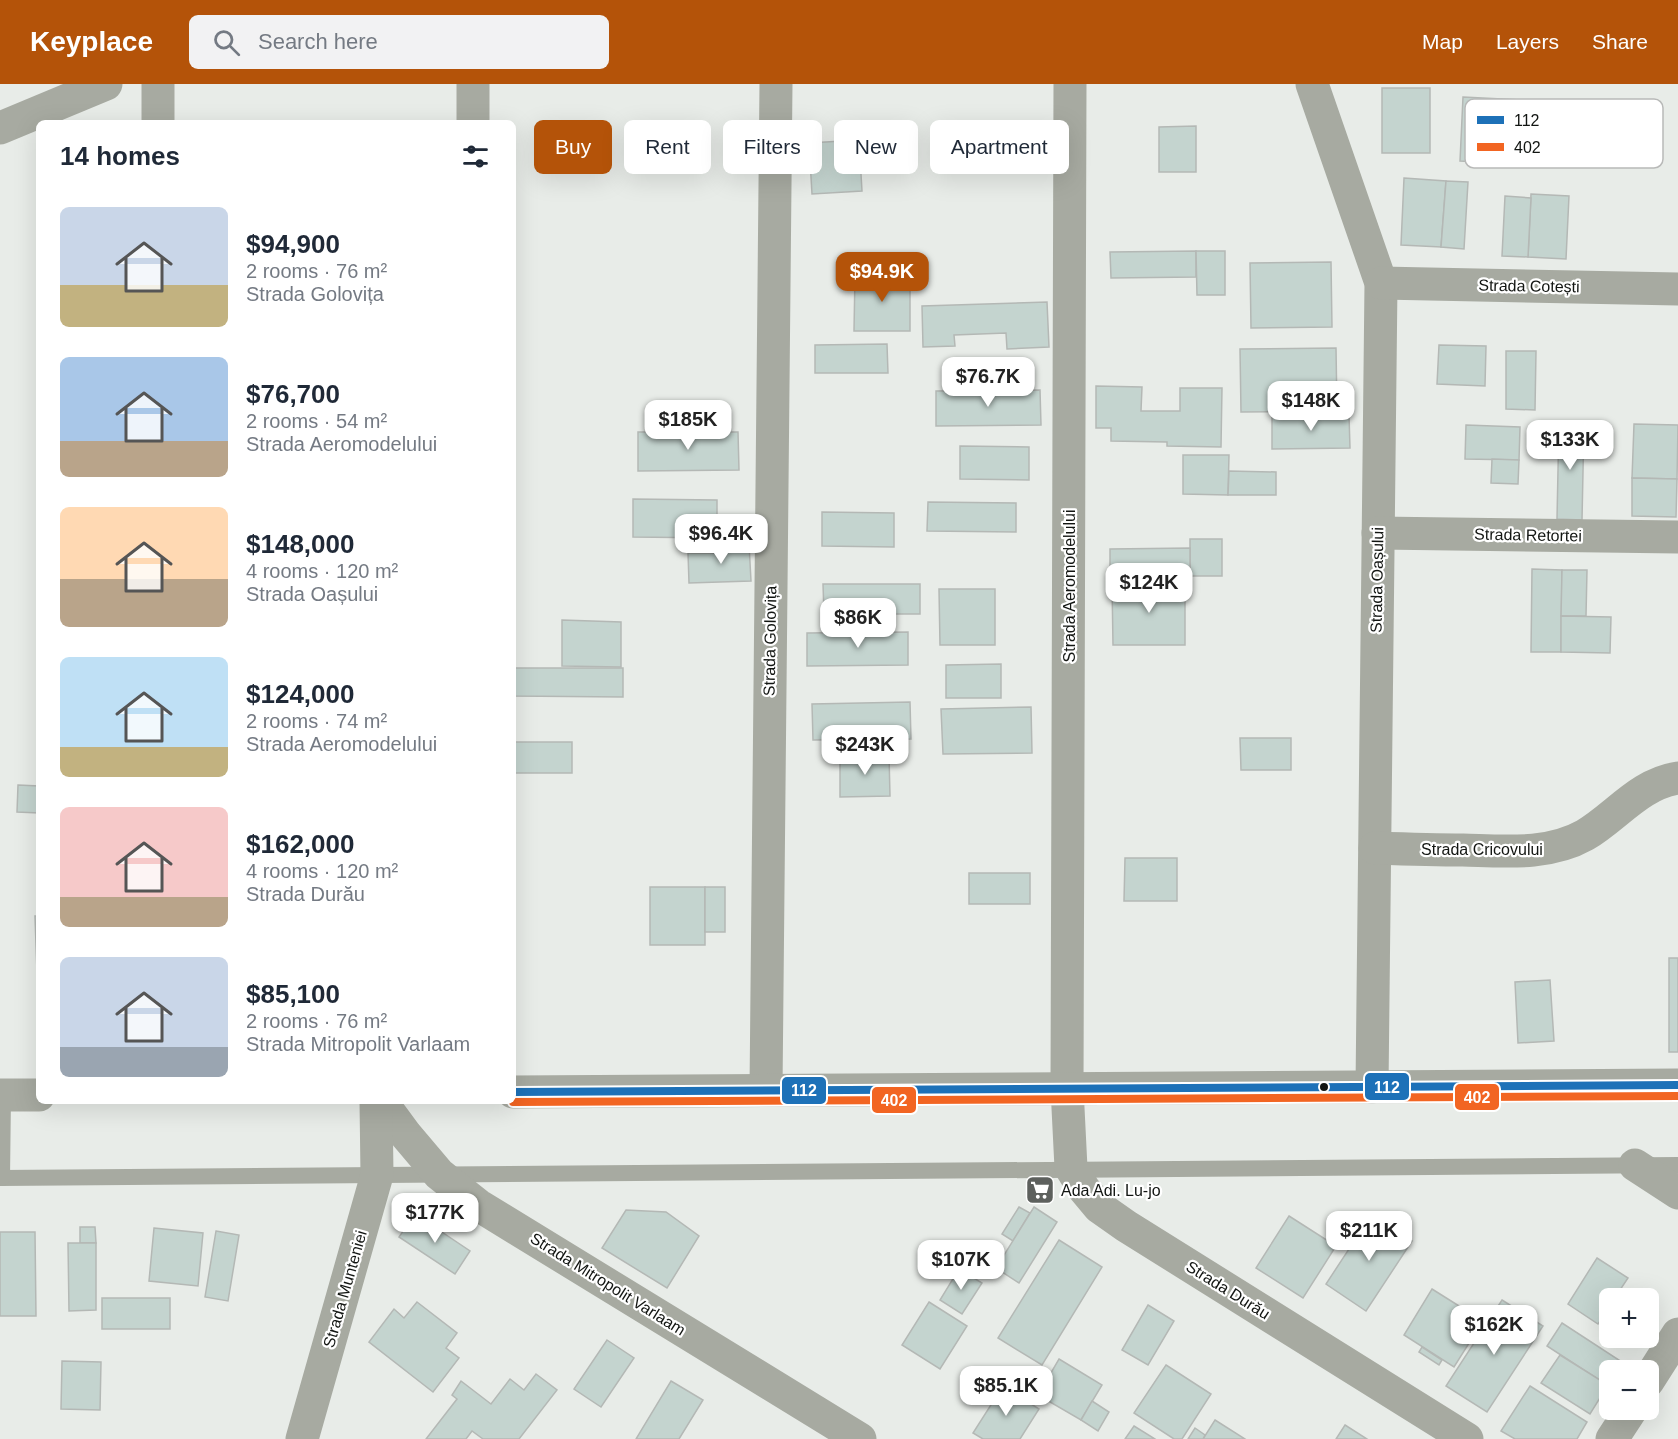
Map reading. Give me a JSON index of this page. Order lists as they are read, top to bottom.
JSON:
{
  "streets": {
    "street": [
      "Strada Cotești",
      "Strada Retortei",
      "Strada Oașului",
      "Strada Aeromodelului",
      "Strada Golovița",
      "Strada Cricovului",
      "Strada Mitropolit Varlaam",
      "Strada Munteniei",
      "Strada Durău"
    ]
  },
  "crossings": [
    ["Strada Cotești", "Strada Oașului"],
    ["Strada Retortei", "Strada Oașului"],
    ["Strada Oașului", "Strada Cricovului"]
  ],
  "places": {
    "supermarket": ["Ada Adi. Lu-jo"]
  },
  "lines": ["transit line 112", "transit line 402"],
  "legend": ["112", "402"],
  "page": {
    "header": "Keyplace",
    "search": "Search here",
    "nav": ["Map", "Layers", "Share"],
    "chip": [
      "Buy",
      "Rent",
      "Filters",
      "New",
      "Apartment"
    ],
    "heading": "14 homes",
    "list": [
      {
        "name": "$94,900",
        "note": "2 rooms · 76 m² · Strada Golovița"
      },
      {
        "name": "$76,700",
        "note": "2 rooms · 54 m² · Strada Aeromodelului"
      },
      {
        "name": "$148,000",
        "note": "4 rooms · 120 m² · Strada Oașului"
      },
      {
        "name": "$124,000",
        "note": "2 rooms · 74 m² · Strada Aeromodelului"
      },
      {
        "name": "$162,000",
        "note": "4 rooms · 120 m² · Strada Durău"
      },
      {
        "name": "$85,100",
        "note": "2 rooms · 76 m² · Strada Mitropolit Varlaam"
      }
    ],
    "price": [
      "$94.9K",
      "$76.7K",
      "$148K",
      "$185K",
      "$133K",
      "$96.4K",
      "$124K",
      "$86K",
      "$243K",
      "$177K",
      "$211K",
      "$107K",
      "$162K",
      "$85.1K"
    ],
    "map_buttons": ["+", "−"]
  }
}
